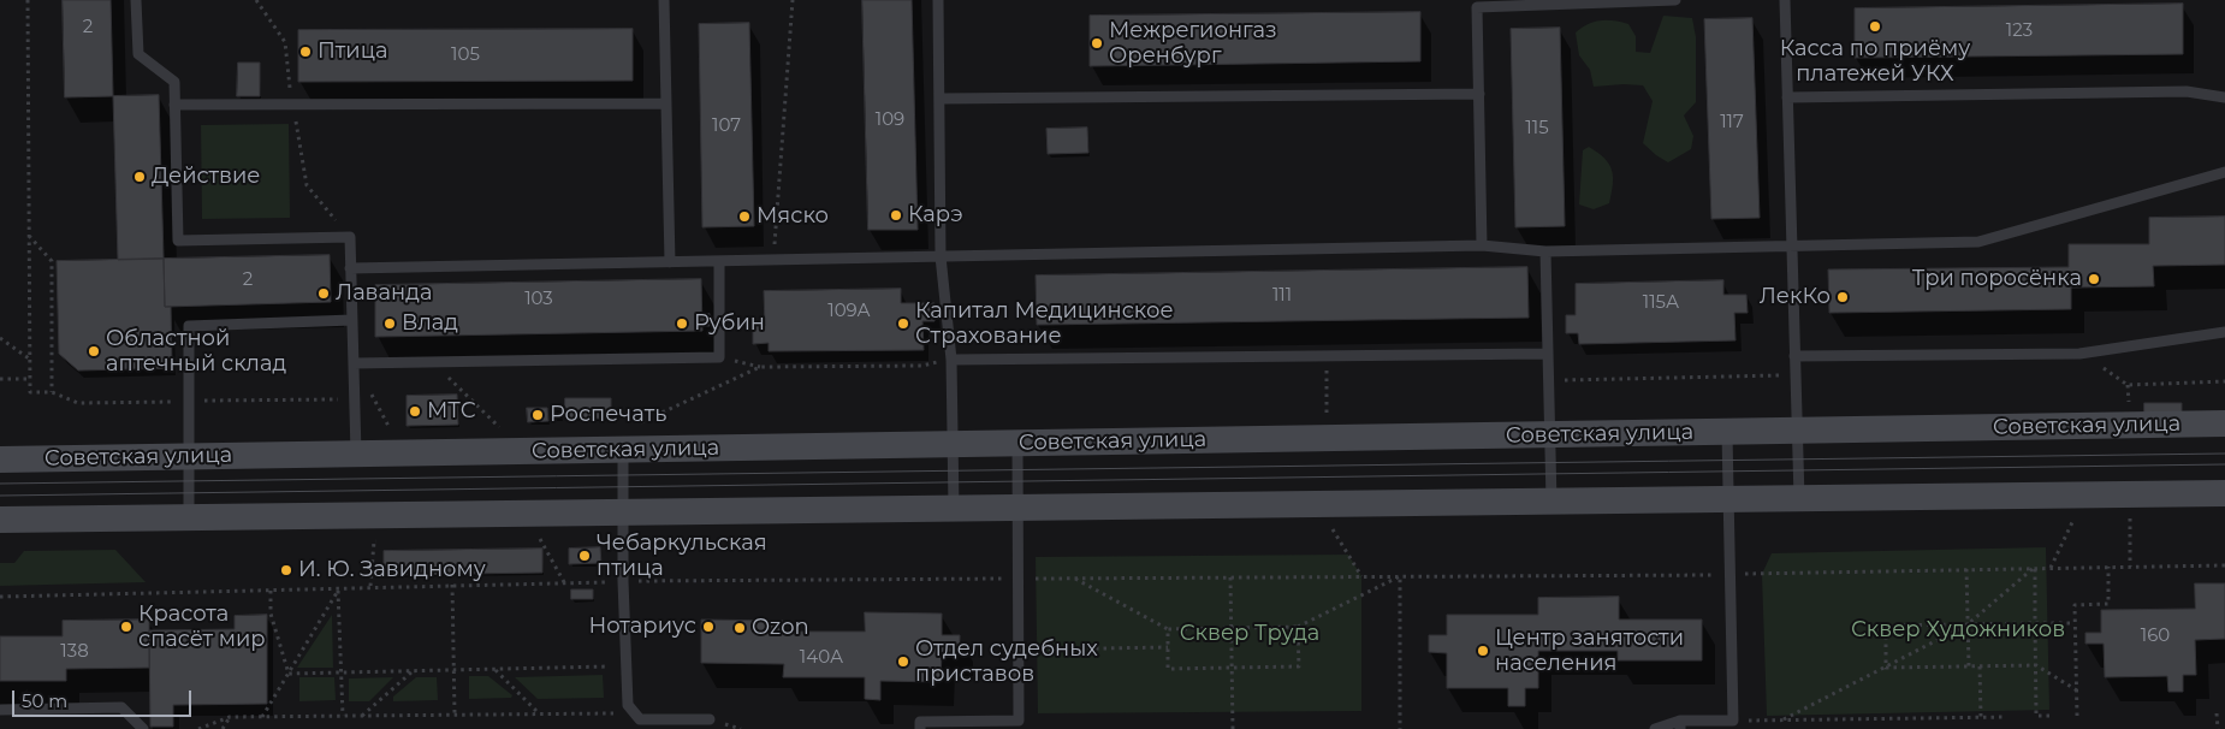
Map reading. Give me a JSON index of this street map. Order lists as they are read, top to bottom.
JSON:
{
  "streets": {
    "main road": ["Советская улица"]
  },
  "parks": ["Сквер Художников", "Сквер Труда"],
  "places": [
    "Касса по приёму платежей УКХ",
    "Межрегионгаз Оренбург",
    "Птица",
    "Действие",
    "Карэ",
    "Мяско",
    "Три поросёнка",
    "Лаванда",
    "ЛекКо",
    "Влад",
    "Рубин",
    "Капитал Медицинское Страхование",
    "Областной аптечный склад",
    "МТС",
    "Роспечать",
    "Чебаркульская птица",
    "И. Ю. Завидному",
    "Красота спасёт мир",
    "Нотариус",
    "Ozon",
    "Центр занятости населения",
    "Отдел судебных приставов"
  ],
  "house_numbers": [
    "2",
    "123",
    "105",
    "109",
    "117",
    "107",
    "115",
    "2",
    "111",
    "103",
    "115А",
    "109А",
    "160",
    "138",
    "140А"
  ],
  "scale_bar": "50 m"
}
